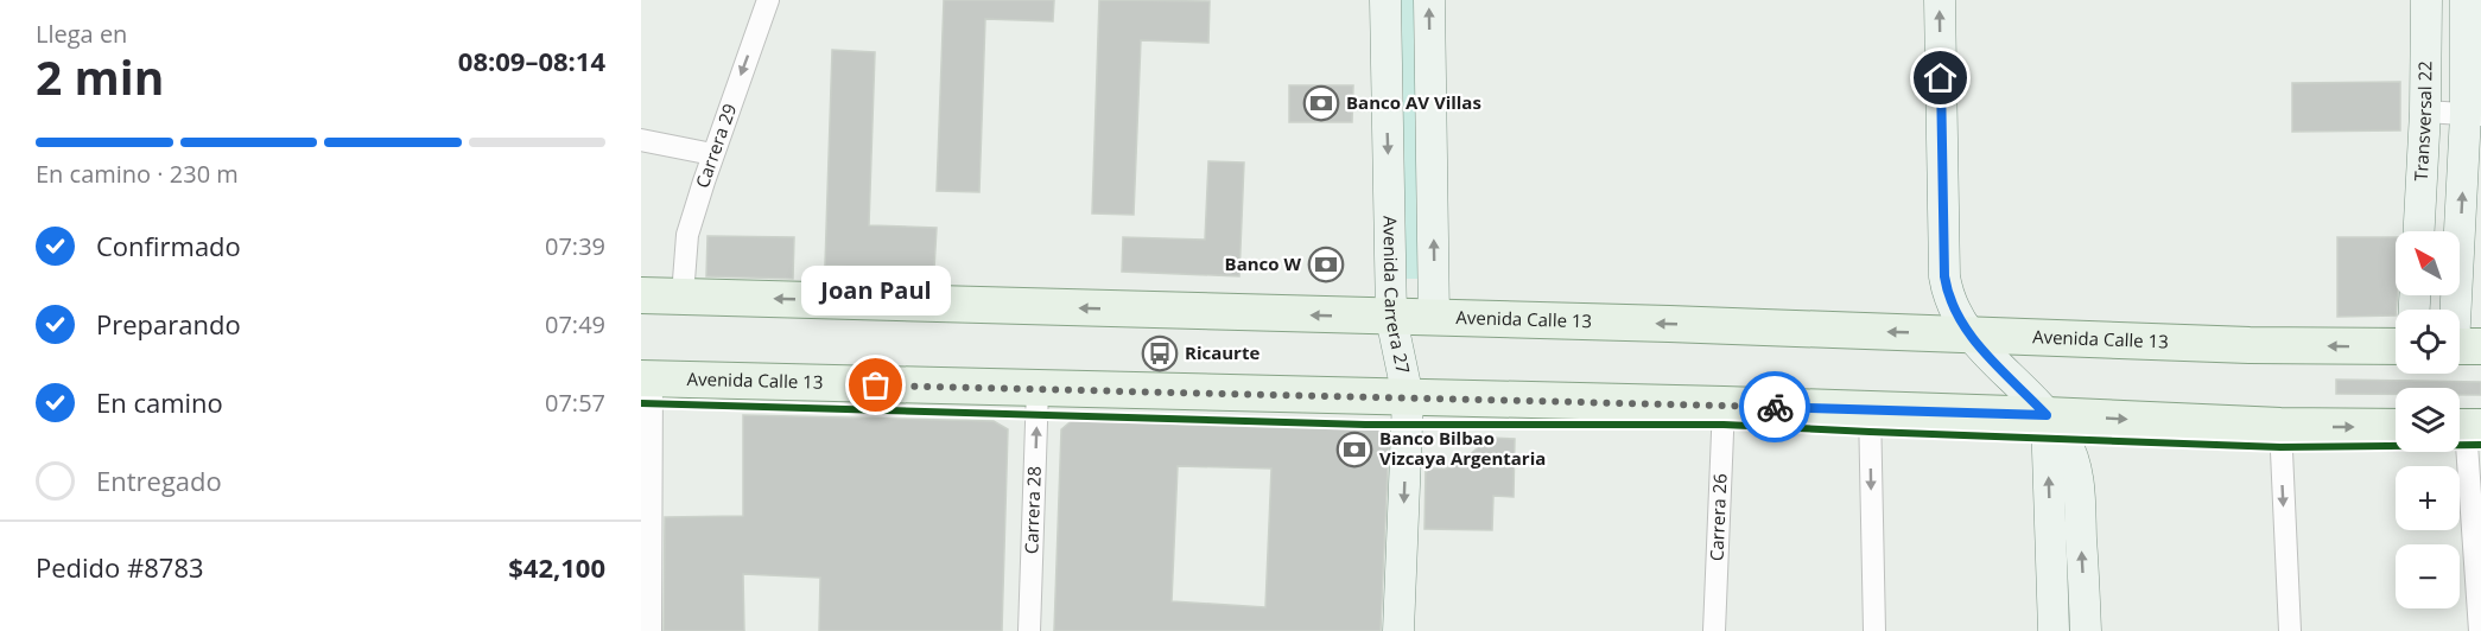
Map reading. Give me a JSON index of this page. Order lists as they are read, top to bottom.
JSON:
{
  "streets": {
    "main road": ["Transversal 22", "Avenida Carrera 27", "Avenida Calle 13"],
    "street": ["Carrera 29", "Carrera 28", "Carrera 26"]
  },
  "crossings": [
    ["Carrera 29", "Avenida Calle 13"],
    ["Avenida Carrera 27", "Avenida Calle 13"],
    ["Avenida Calle 13", "Carrera 28"],
    ["Avenida Calle 13", "Carrera 26"]
  ],
  "one_way": ["Carrera 29", "Carrera 28"],
  "places": {
    "bank": ["Banco AV Villas", "Banco W", "Banco Bilbao Vizcaya Argentaria"],
    "bus stop": ["Ricaurte"],
    "other": ["Joan Paul"]
  },
  "north": "top left",
  "page": {
    "heading": ["2 min", "Llega en", "08:09–08:14"],
    "panel": ["Pedido #8783", "$42,100"],
    "bar": "En camino · 230 m",
    "list": [
      ["Confirmado", "07:39"],
      ["Preparando", "07:49"],
      ["En camino", "07:57"],
      "Entregado"
    ],
    "map_buttons": ["+", "−"],
    "bubble": "Joan Paul"
  }
}
